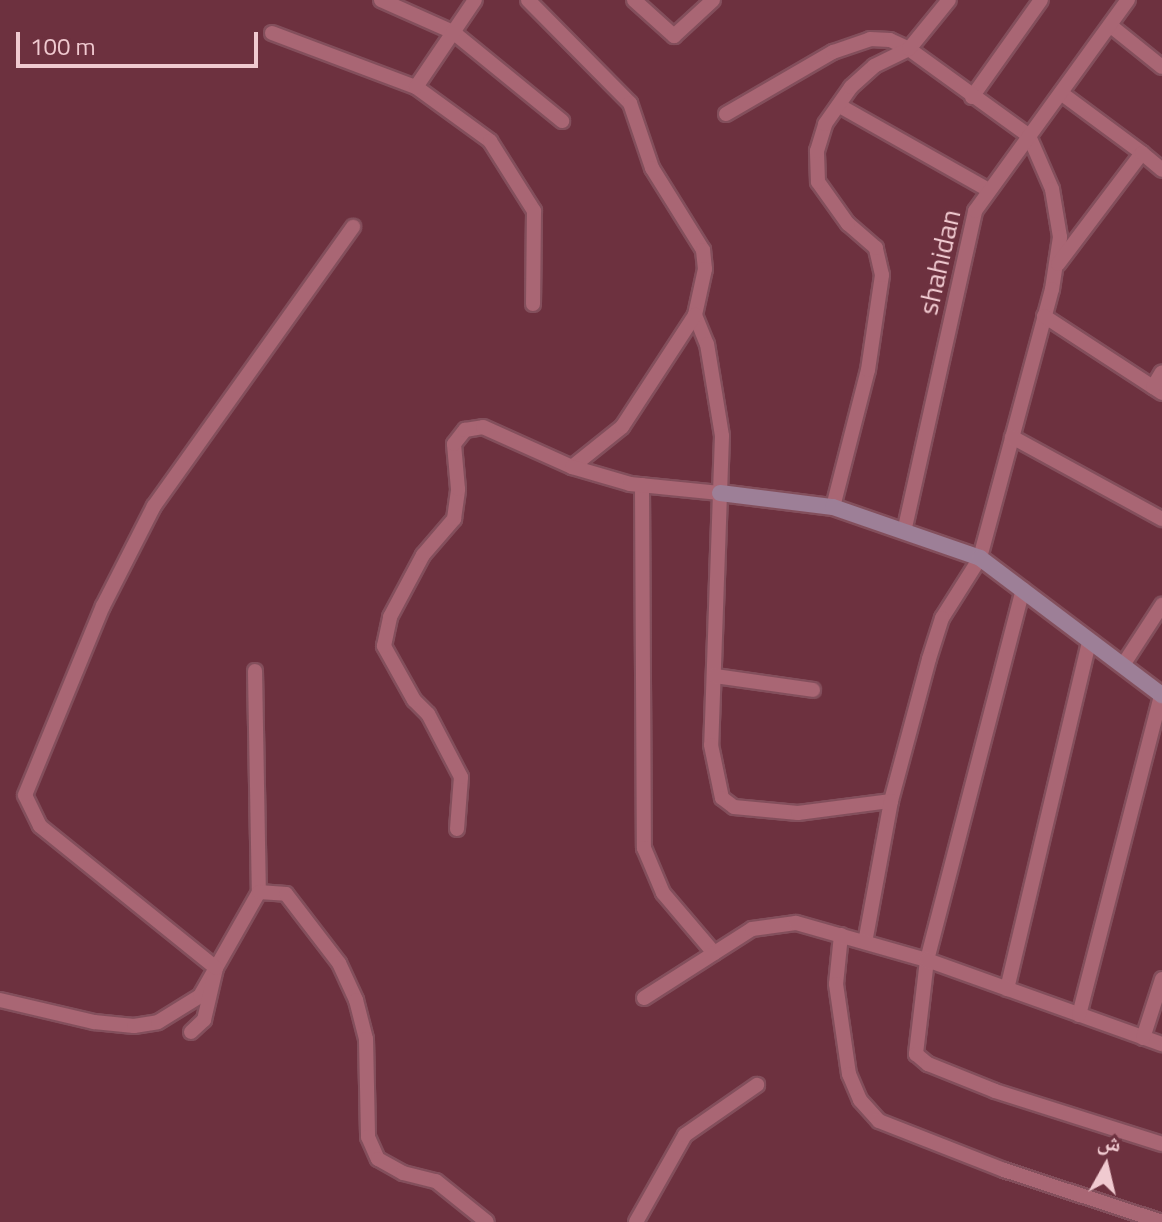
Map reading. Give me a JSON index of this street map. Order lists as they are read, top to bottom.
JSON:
{
  "streets": {
    "street": ["shahidan"]
  },
  "scale_bar": "100 m",
  "north": "top"
}
